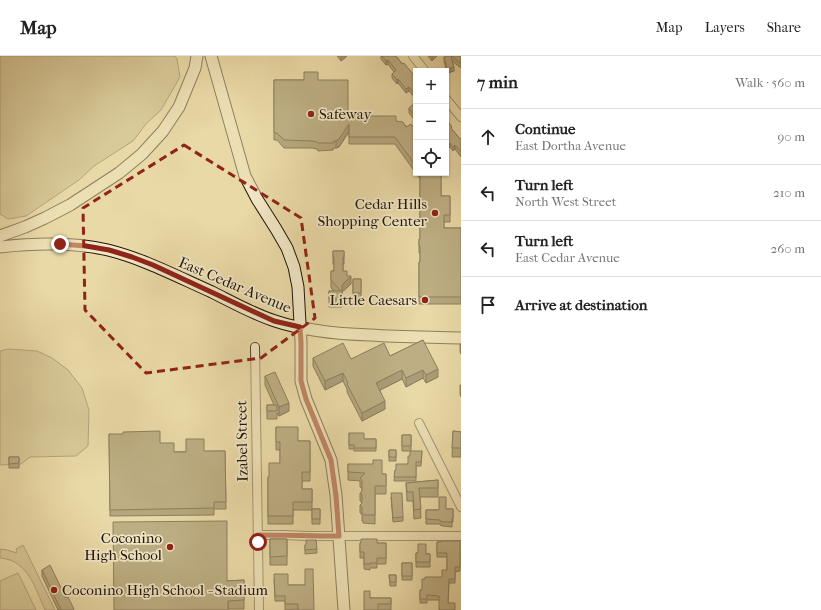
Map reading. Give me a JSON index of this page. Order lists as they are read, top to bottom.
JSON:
{
  "streets": {
    "street": ["East Cedar Avenue", "Izabel Street"]
  },
  "places": [
    "Safeway",
    "Cedar Hills Shopping Center",
    "Little Caesars",
    "Coconino High School",
    "Coconino High School - Stadium"
  ],
  "page": {
    "header": "Map",
    "nav": ["Map", "Layers", "Share"],
    "heading": ["7 min", "Walk · 560 m"],
    "map_buttons": ["+", "−"],
    "list": [
      ["Continue", "East Dortha Avenue", "90 m"],
      ["Turn left", "North West Street", "210 m"],
      ["Turn left", "East Cedar Avenue", "260 m"],
      "Arrive at destination"
    ]
  }
}
